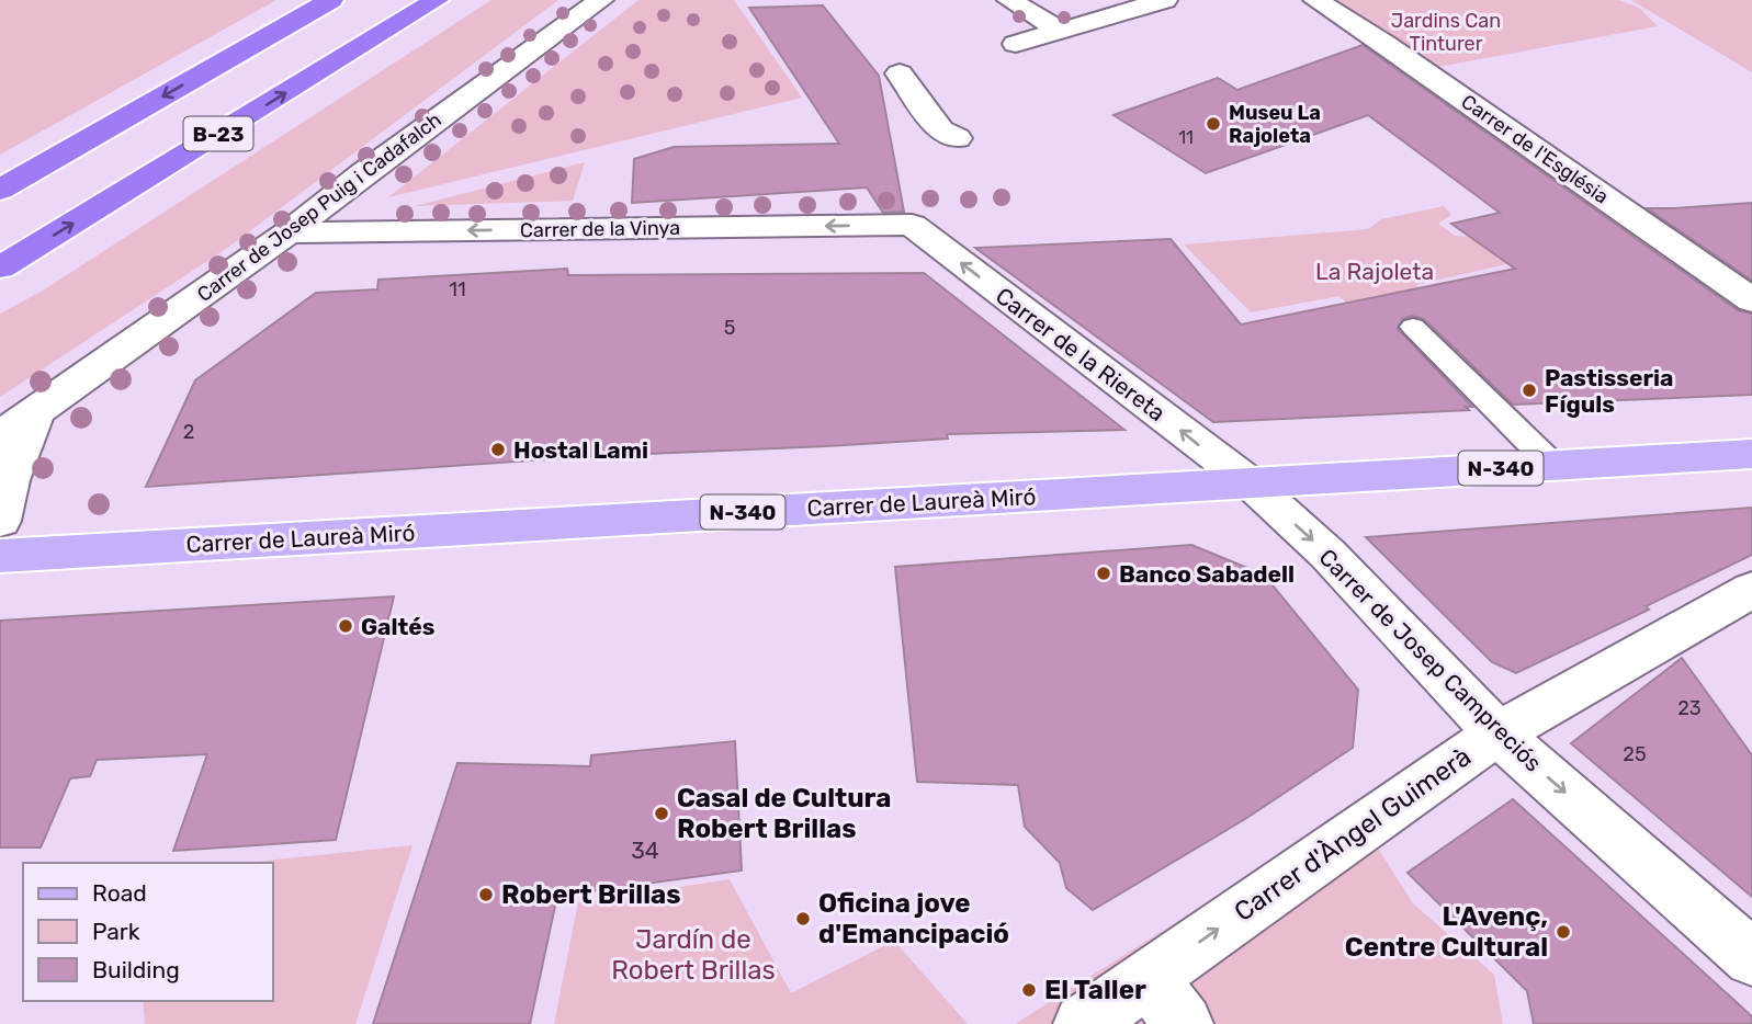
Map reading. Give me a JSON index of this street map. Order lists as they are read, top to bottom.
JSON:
{
  "streets": {
    "highway": ["B-23"],
    "main road": ["N-340", "Carrer de Laureà Miró"],
    "street": [
      "Carrer de l'Església",
      "Carrer de Josep Puig i Cadafalch",
      "Carrer de la Vinya",
      "Carrer de la Riereta",
      "Carrer de Josep Campreciós",
      "Carrer d'Àngel Guimerà"
    ]
  },
  "crossings": [
    ["Carrer de Josep Puig i Cadafalch", "Carrer de la Vinya"],
    ["Carrer de la Vinya", "Carrer de la Riereta"],
    ["Carrer de la Riereta", "Carrer de Laureà Miró"],
    ["Carrer de la Riereta", "Carrer de Josep Campreciós"],
    ["Carrer de Laureà Miró", "Carrer de Josep Campreciós"],
    ["Carrer de Josep Campreciós", "Carrer d'Àngel Guimerà"]
  ],
  "one_way": [
    "Carrer de la Vinya",
    "Carrer de la Riereta",
    "Carrer de Josep Campreciós",
    "Carrer d'Àngel Guimerà"
  ],
  "parks": ["Jardins Can Tinturer", "La Rajoleta", "Jardín de Robert Brillas"],
  "places": [
    "Museu La Rajoleta",
    "Pastisseria Fíguls",
    "Hostal Lami",
    "Banco Sabadell",
    "Galtés",
    "Casal de Cultura Robert Brillas",
    "Robert Brillas",
    "Oficina jove d'Emancipació",
    "L'Avenç, Centre Cultural",
    "El Taller"
  ],
  "house_numbers": [
    "11",
    "11",
    "5",
    "2",
    "23",
    "25",
    "34"
  ],
  "legend": ["Road", "Park", "Building"]
}
